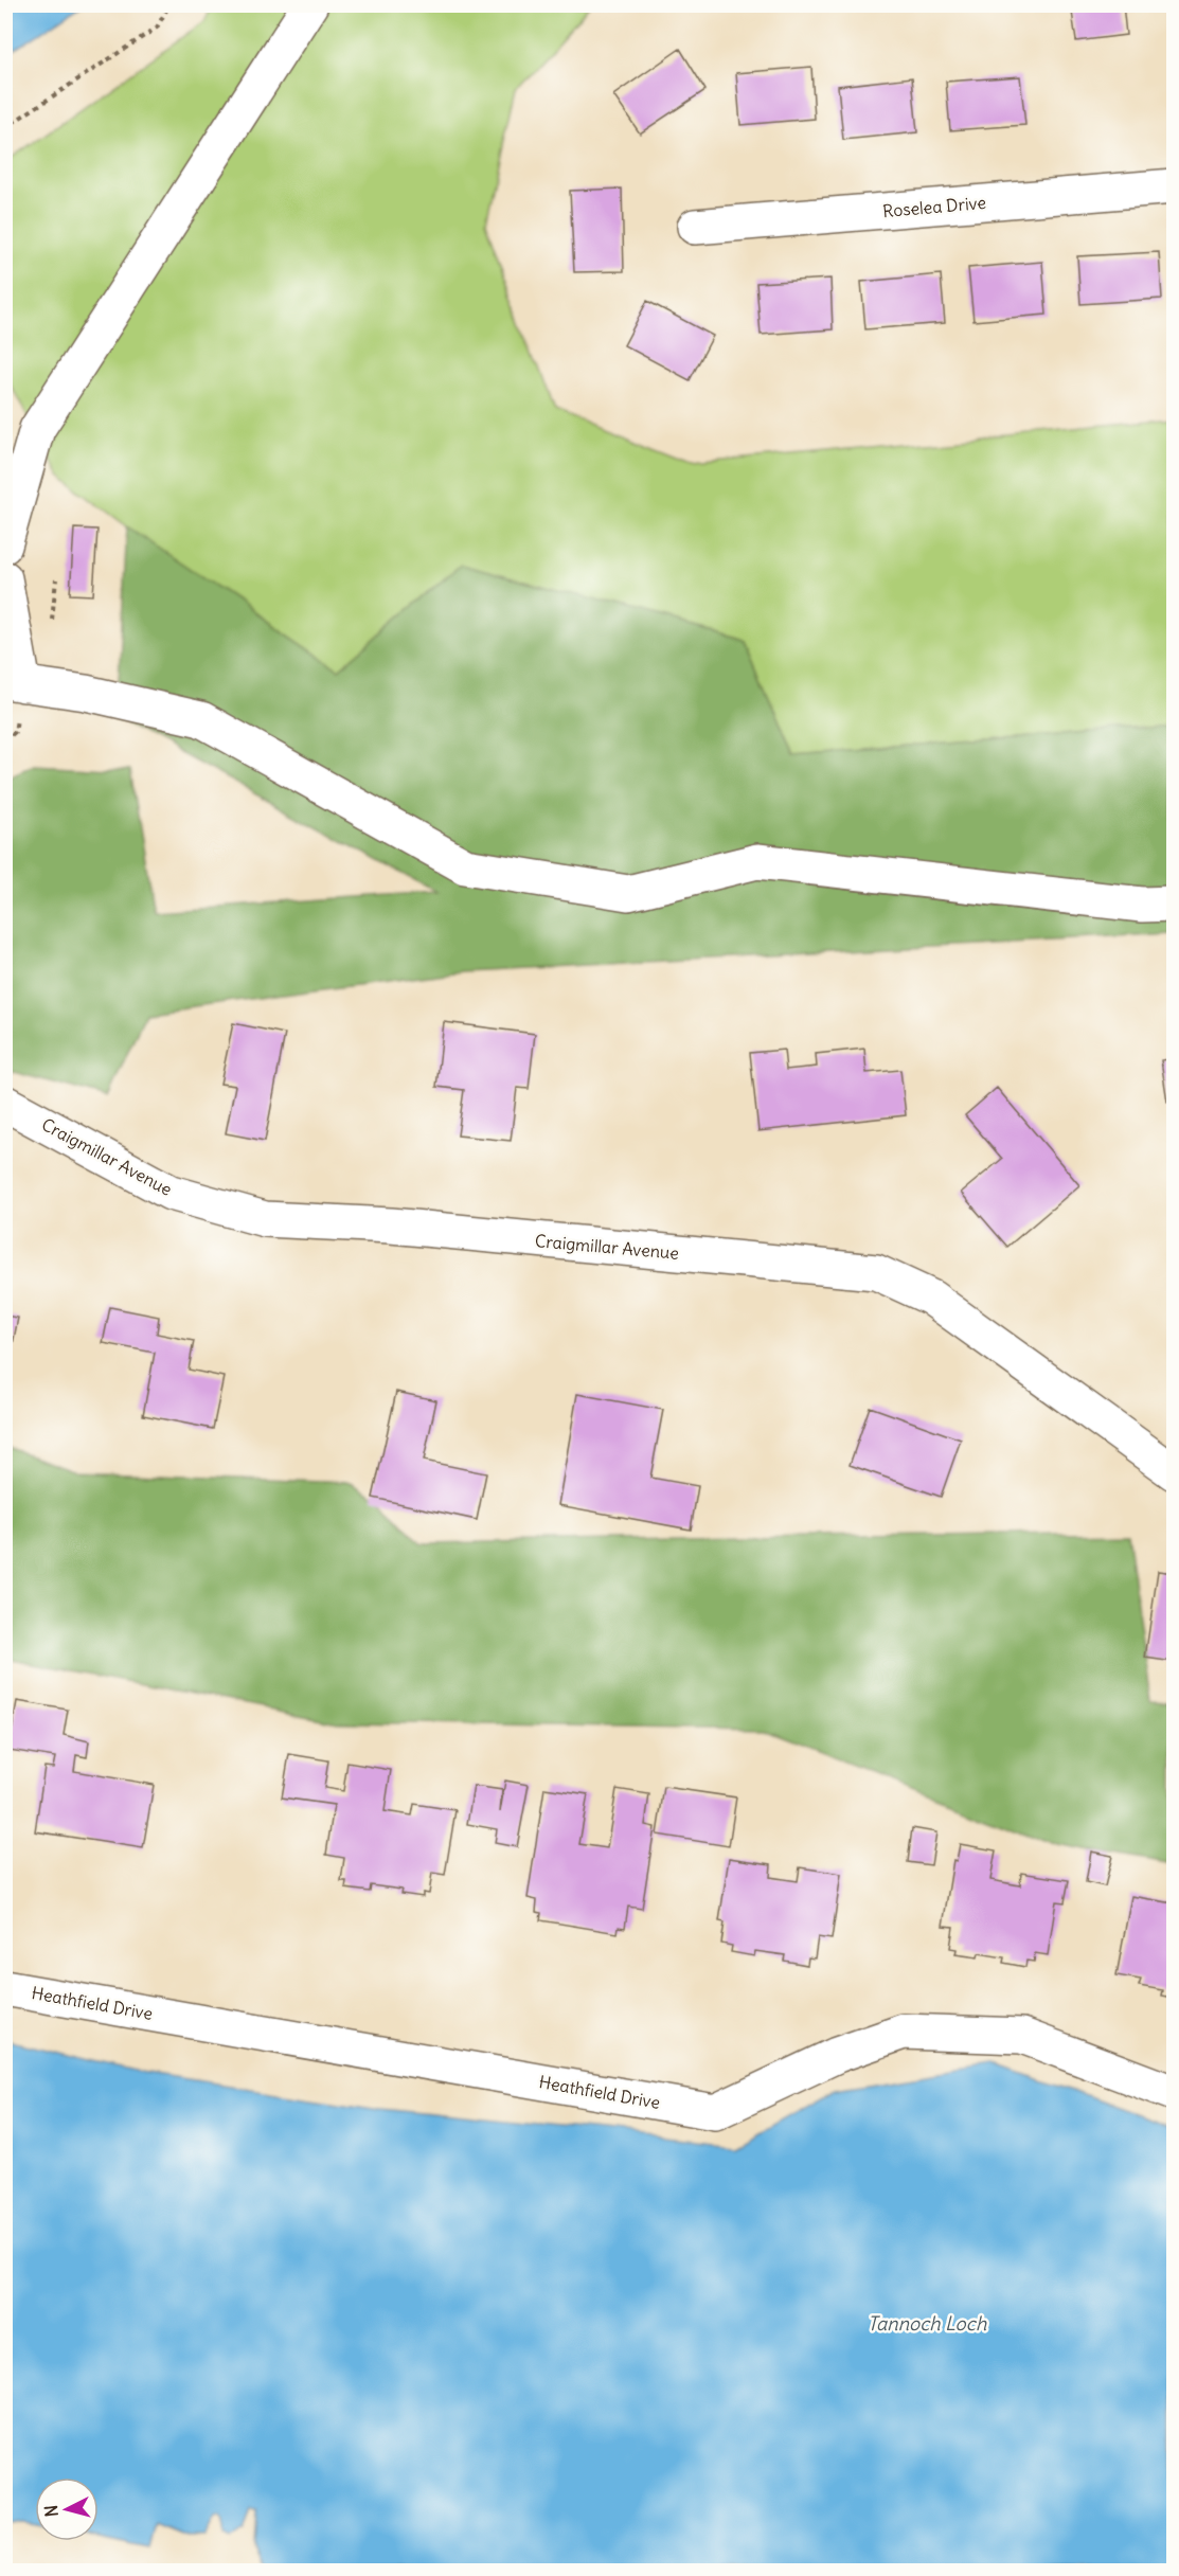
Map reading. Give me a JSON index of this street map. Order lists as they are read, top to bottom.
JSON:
{
  "streets": {
    "street": ["Roselea Drive", "Craigmillar Avenue", "Heathfield Drive"]
  },
  "water": ["Tannoch Loch"],
  "north": "left"
}
